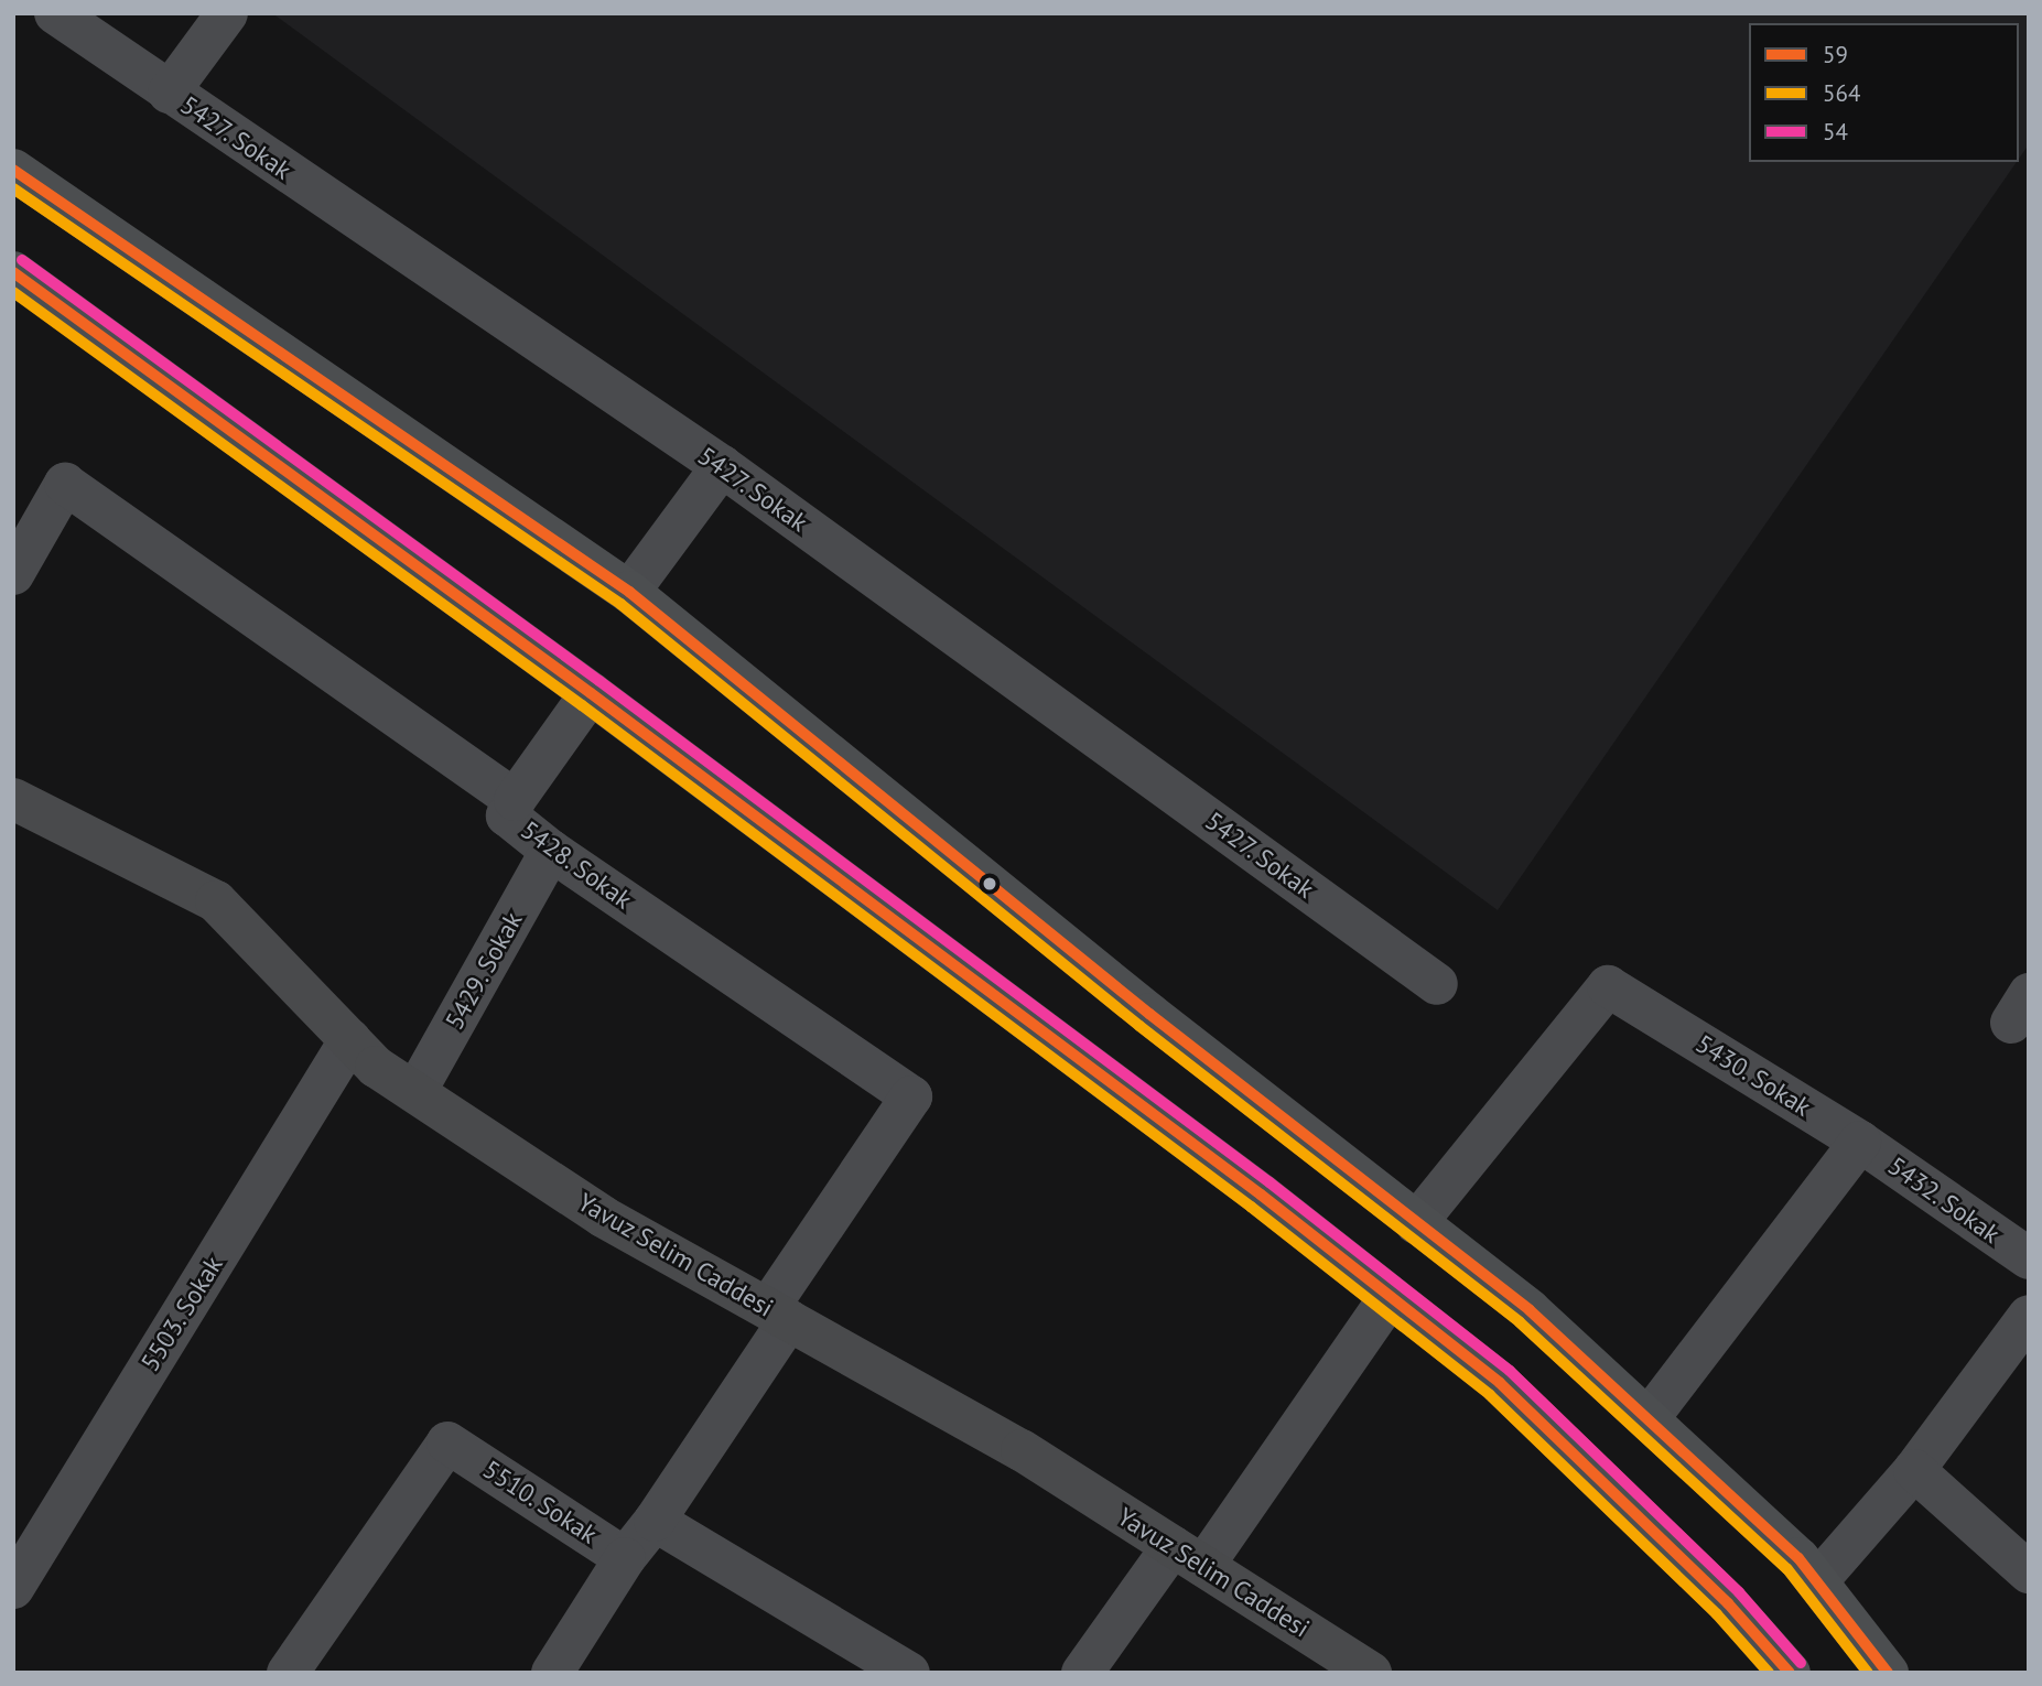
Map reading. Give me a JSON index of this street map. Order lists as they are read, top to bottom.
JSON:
{
  "streets": {
    "street": [
      "5427. Sokak",
      "5428. Sokak",
      "5429. Sokak",
      "5430. Sokak",
      "5432. Sokak",
      "Yavuz Selim Caddesi",
      "5503. Sokak",
      "5510. Sokak"
    ]
  },
  "crossings": [
    ["5428. Sokak", "5429. Sokak"],
    ["5428. Sokak", "Yavuz Selim Caddesi"],
    ["5428. Sokak", "5510. Sokak"],
    ["5429. Sokak", "Yavuz Selim Caddesi"],
    ["5430. Sokak", "5432. Sokak"],
    ["Yavuz Selim Caddesi", "5503. Sokak"],
    ["Yavuz Selim Caddesi", "5510. Sokak"]
  ],
  "lines": ["transit line 59", "transit line 564", "transit line 54"],
  "legend": ["59", "564", "54"]
}
